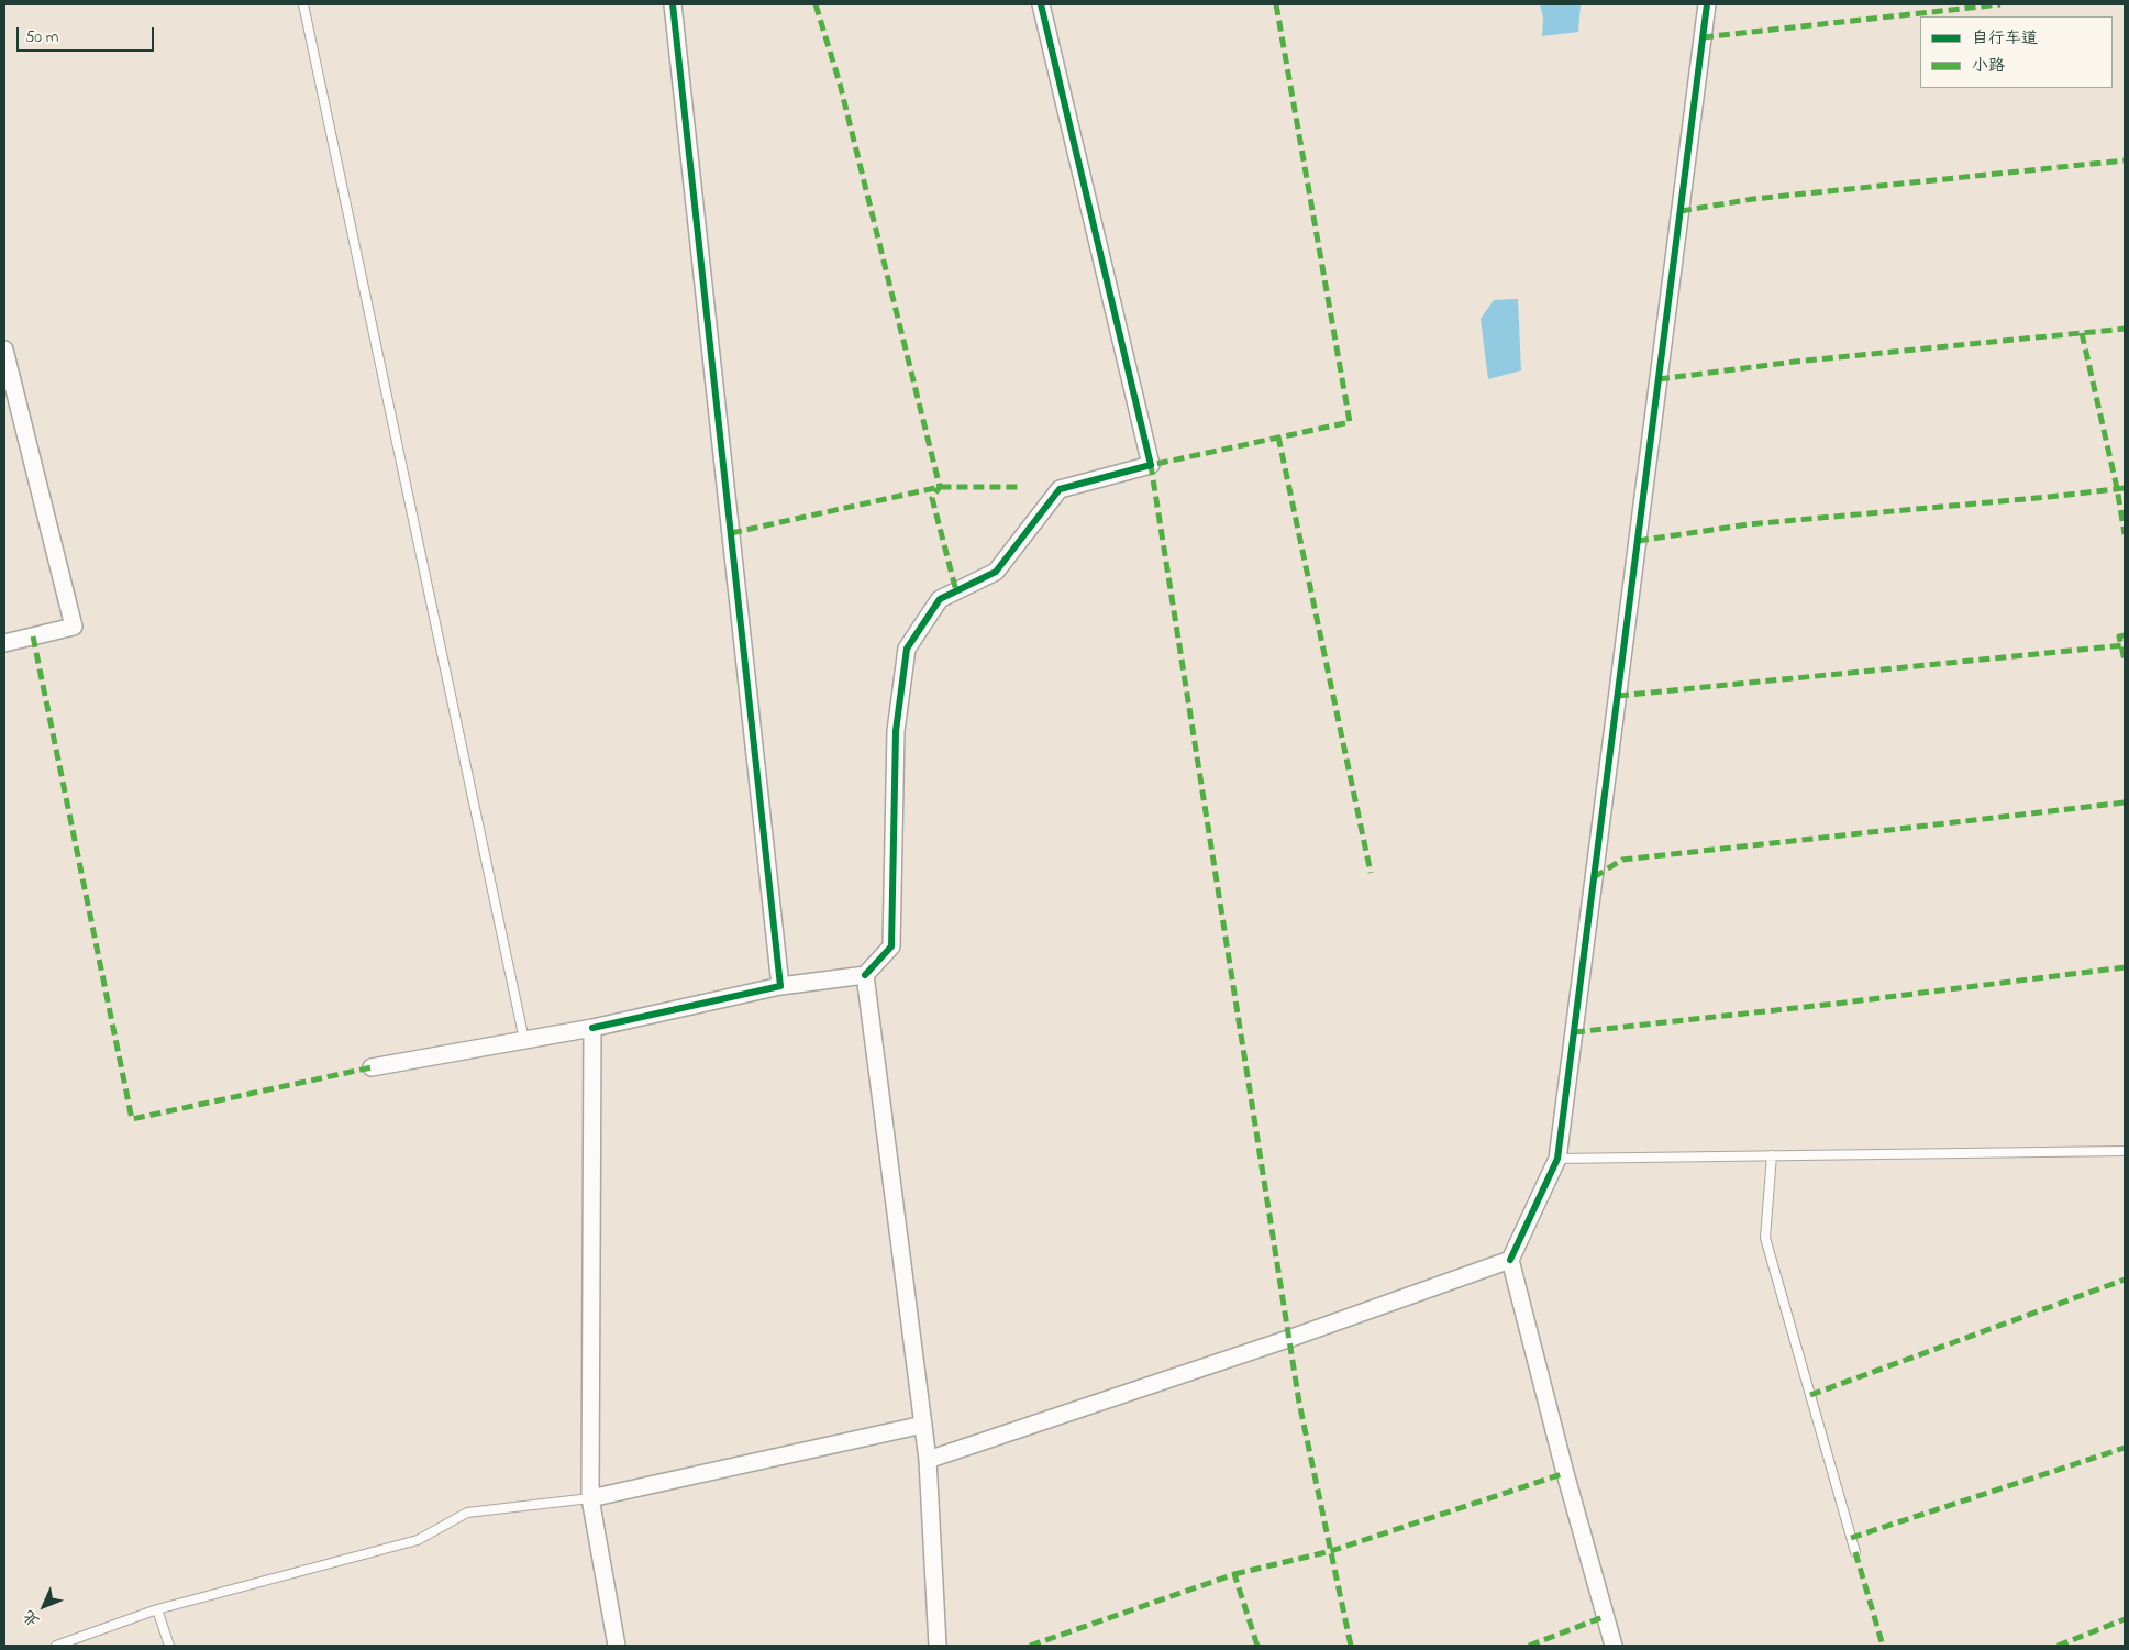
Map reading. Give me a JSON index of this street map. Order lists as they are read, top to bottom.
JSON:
{
  "legend": ["自行车道", "小路"],
  "scale_bar": "50 m",
  "north": "bottom left"
}
